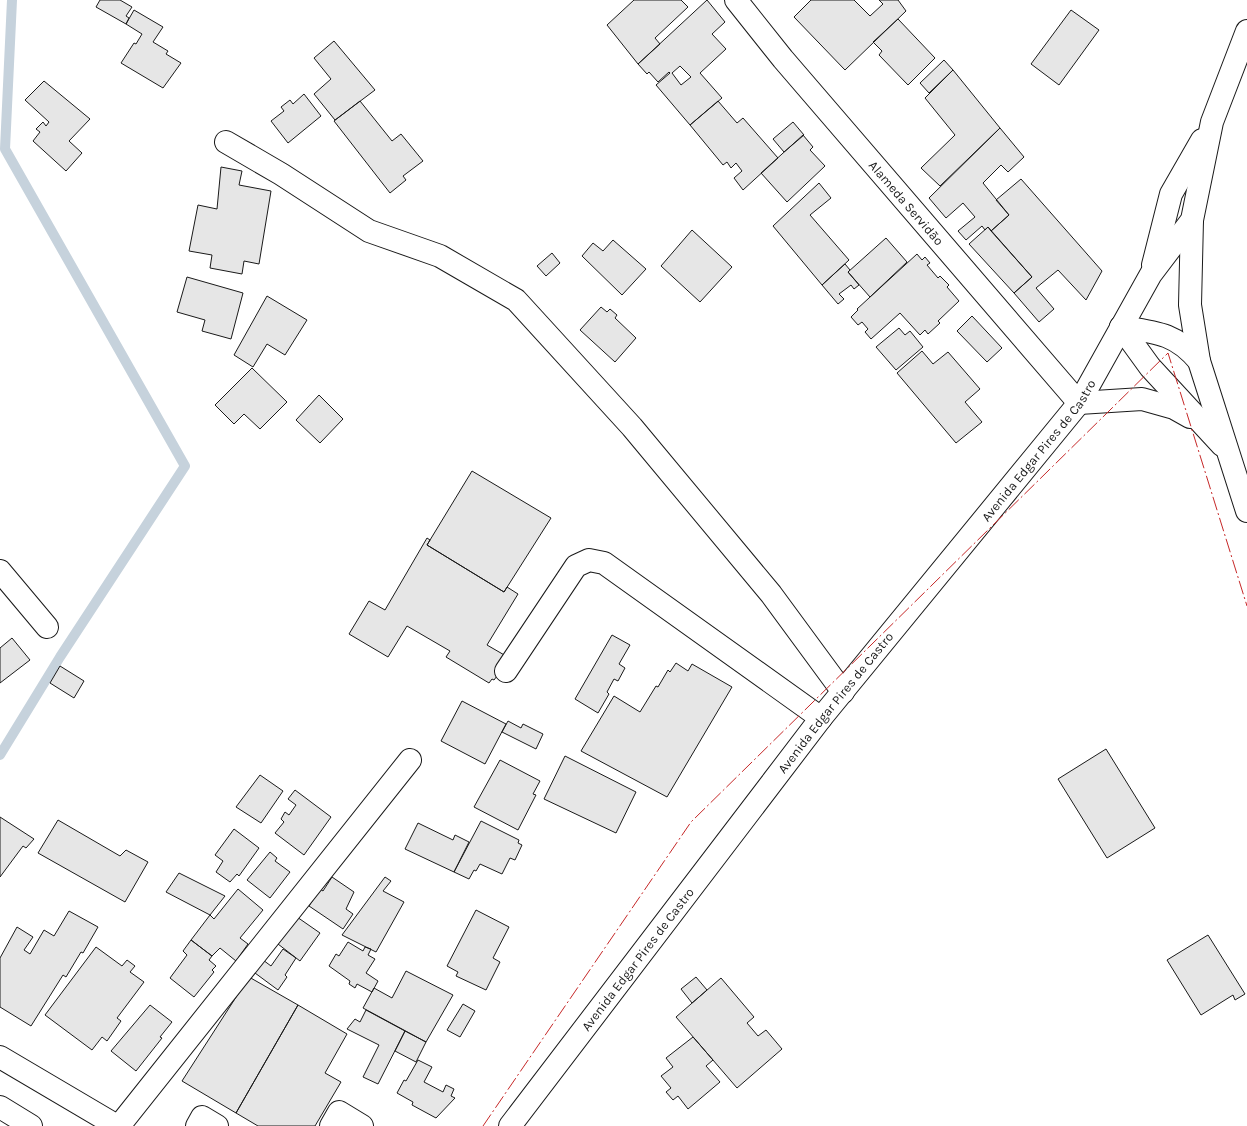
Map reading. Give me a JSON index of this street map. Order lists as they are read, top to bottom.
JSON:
{
  "streets": {
    "main road": ["Alameda Servidão", "Avenida Edgar Pires de Castro"]
  },
  "crossings": [
    ["Alameda Servidão", "Avenida Edgar Pires de Castro"]
  ]
}
